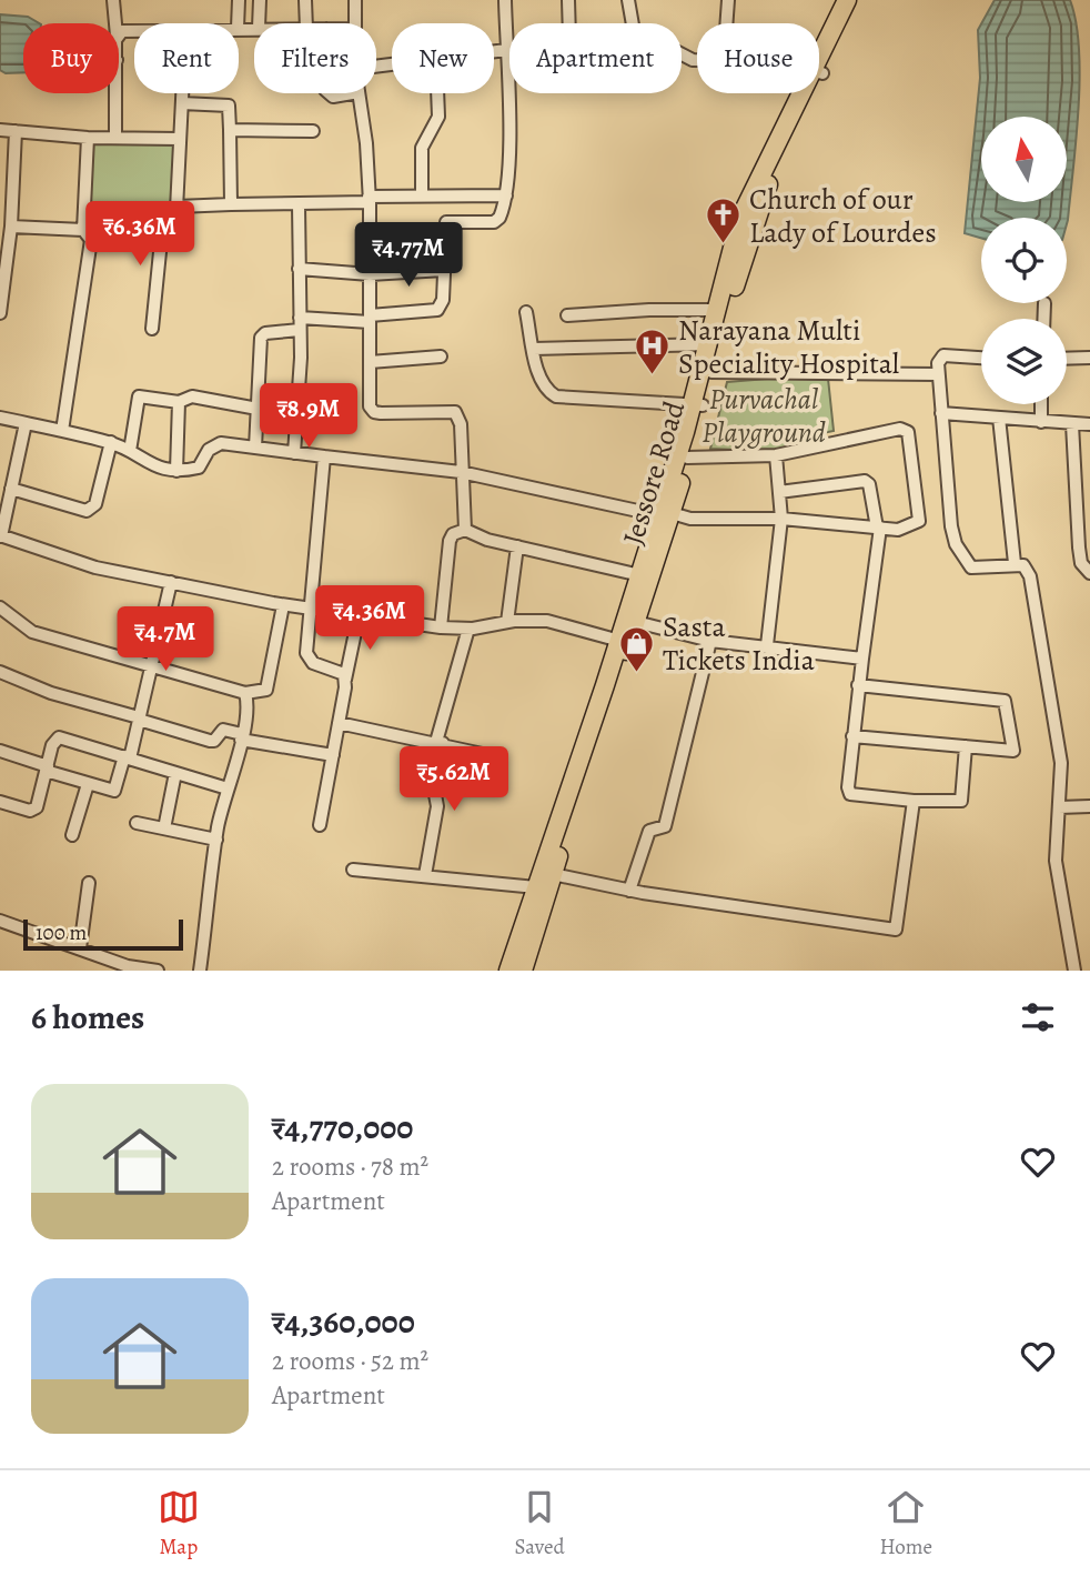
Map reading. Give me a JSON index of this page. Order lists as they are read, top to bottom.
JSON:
{
  "streets": {
    "highway": ["Jessore Road"]
  },
  "parks": ["Purvachal Playground"],
  "places": {
    "church": ["Church of our Lady of Lourdes"],
    "hospital": ["Narayana Multi Speciality Hospital"],
    "shop": ["Sasta Tickets India"]
  },
  "scale_bar": "100 m",
  "north": "top",
  "page": {
    "chip": [
      "Buy",
      "Rent",
      "Filters",
      "New",
      "Apartment",
      "House"
    ],
    "price": [
      "₹6.36M",
      "₹4.77M",
      "₹8.9M",
      "₹4.36M",
      "₹4.7M",
      "₹5.62M"
    ],
    "scale": "100 m",
    "heading": "6 homes",
    "list": [
      {
        "name": "₹4,770,000",
        "note": "2 rooms · 78 m² · Apartment"
      },
      {
        "name": "₹4,360,000",
        "note": "2 rooms · 52 m² · Apartment"
      }
    ],
    "tabs": ["Map", "Saved", "Home"]
  }
}
